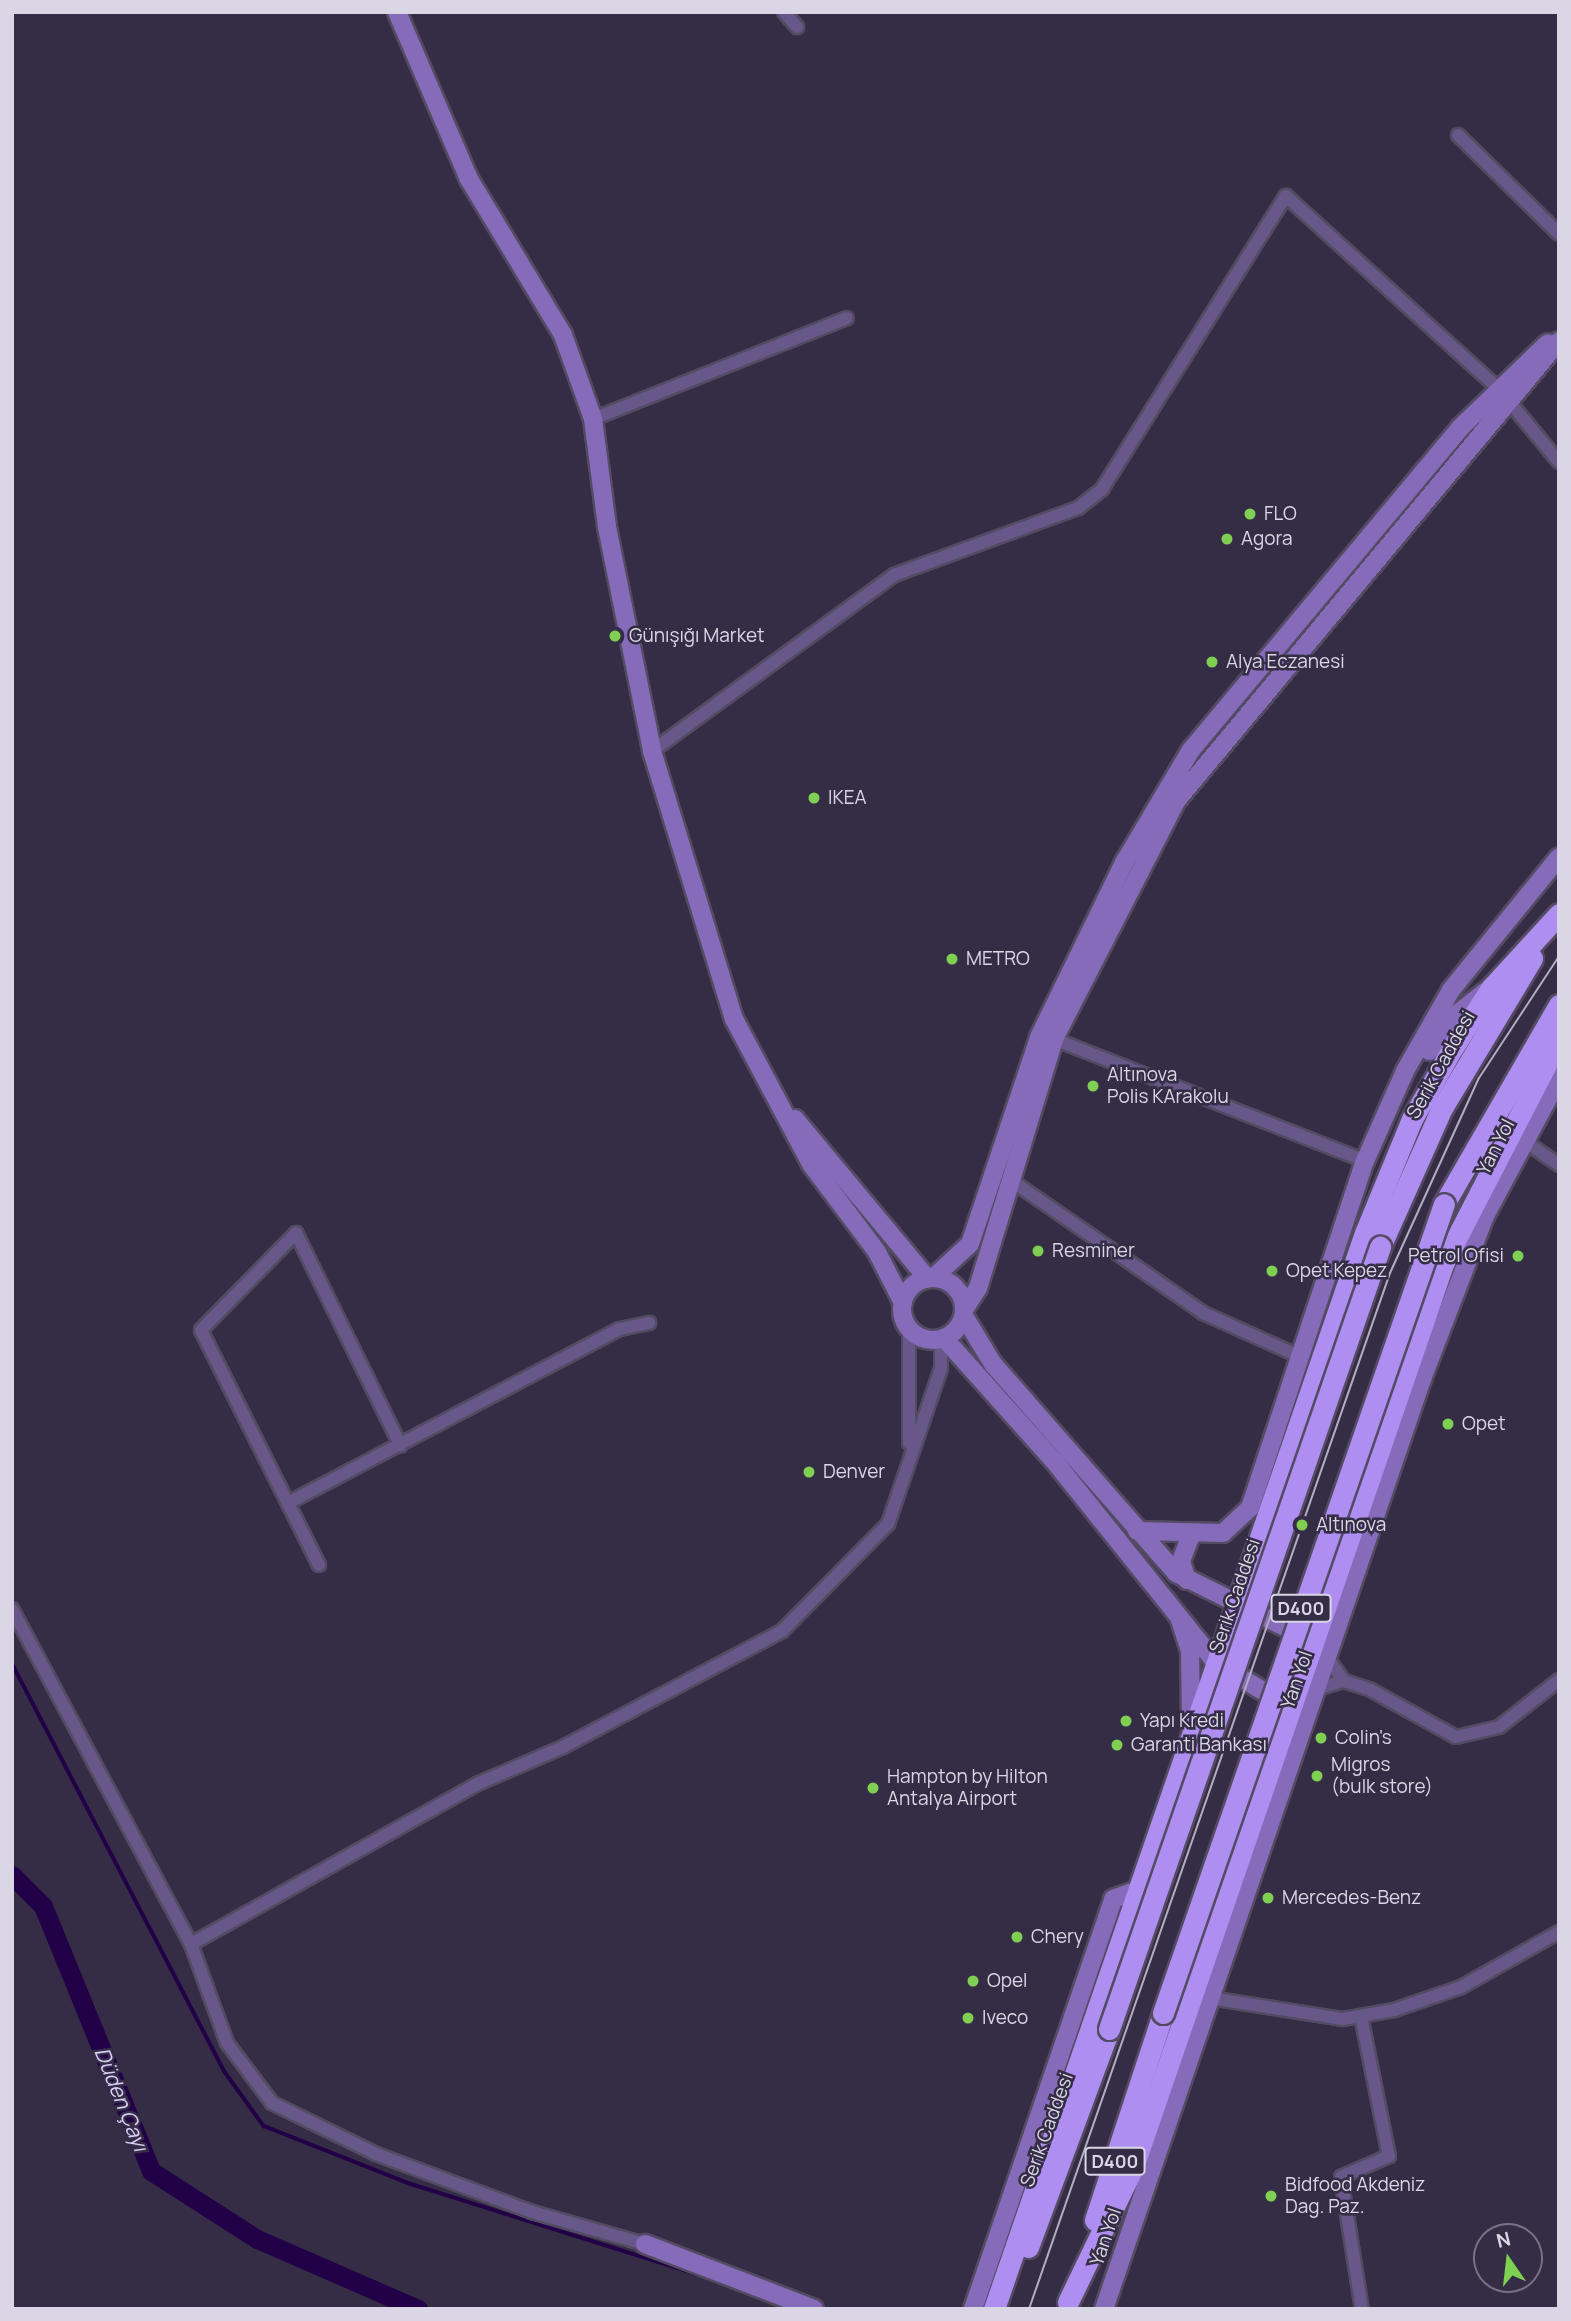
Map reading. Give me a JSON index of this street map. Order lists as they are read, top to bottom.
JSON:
{
  "streets": {
    "highway": ["Serik Caddesi", "D400"],
    "street": ["Yan Yol"]
  },
  "water": ["Düden Çayı"],
  "places": [
    "FLO",
    "Agora",
    "Günışığı Market",
    "Alya Eczanesi",
    "IKEA",
    "METRO",
    "Altınova Polis KArakolu",
    "Resminer",
    "Petrol Ofisi",
    "Opet Kepez",
    "Opet",
    "Denver",
    "Altınova",
    "Yapı Kredi",
    "Colin's",
    "Garanti Bankası",
    "Migros (bulk store)",
    "Hampton by Hilton Antalya Airport",
    "Mercedes-Benz",
    "Chery",
    "Opel",
    "Iveco",
    "Bidfood Akdeniz Dag. Paz."
  ],
  "north": "top"
}
